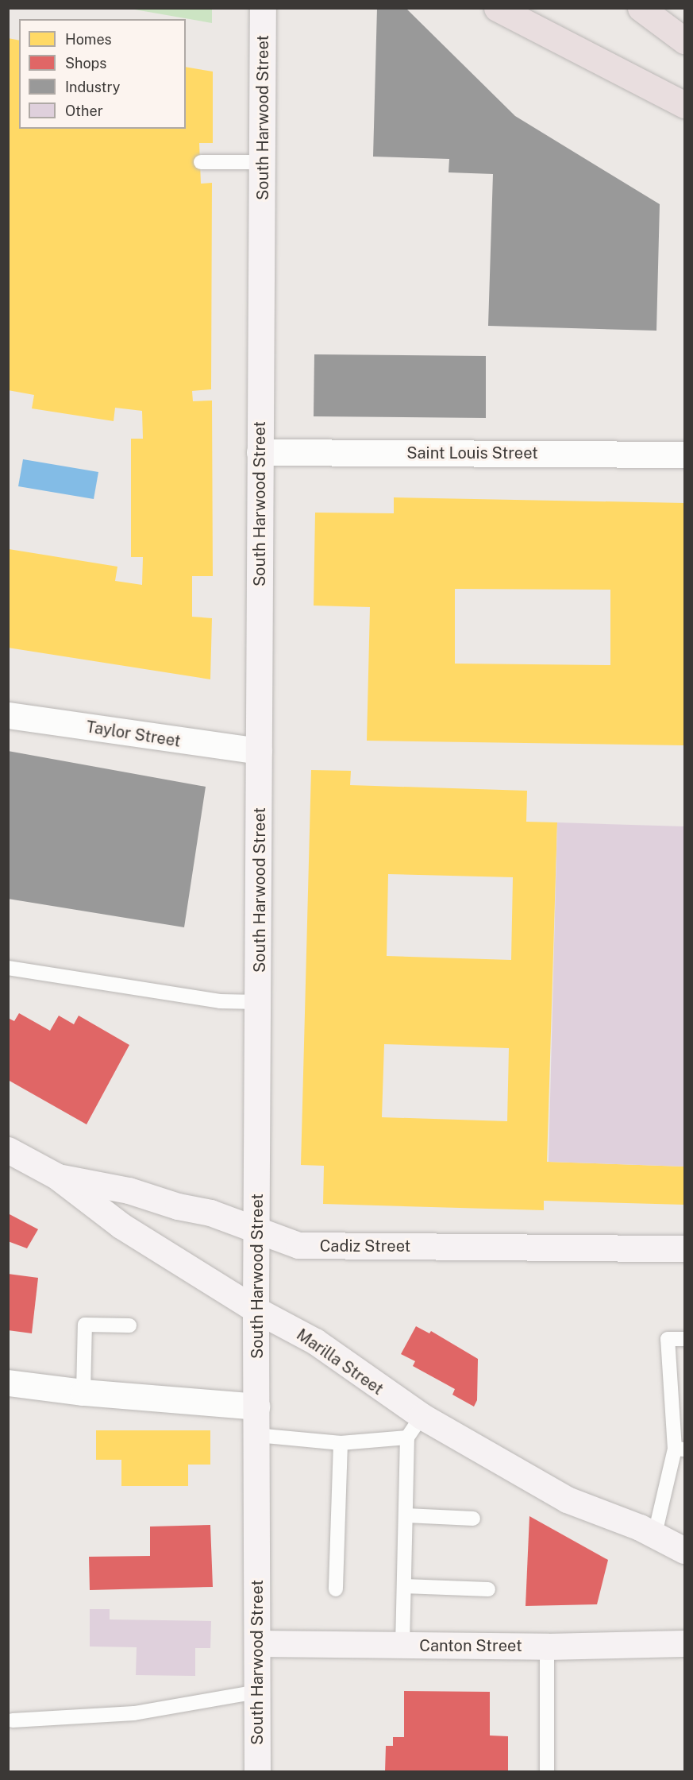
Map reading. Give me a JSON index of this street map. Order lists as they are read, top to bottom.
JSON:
{
  "streets": {
    "main road": [
      "South Harwood Street",
      "Cadiz Street",
      "Marilla Street",
      "Canton Street"
    ],
    "street": ["Saint Louis Street", "Taylor Street"]
  },
  "crossings": [
    ["South Harwood Street", "Saint Louis Street"],
    ["South Harwood Street", "Taylor Street"],
    ["South Harwood Street", "Cadiz Street"],
    ["South Harwood Street", "Marilla Street"],
    ["South Harwood Street", "Canton Street"],
    ["Cadiz Street", "Marilla Street"]
  ],
  "legend": [
    "Homes",
    "Shops",
    "Industry",
    "Other"
  ]
}
